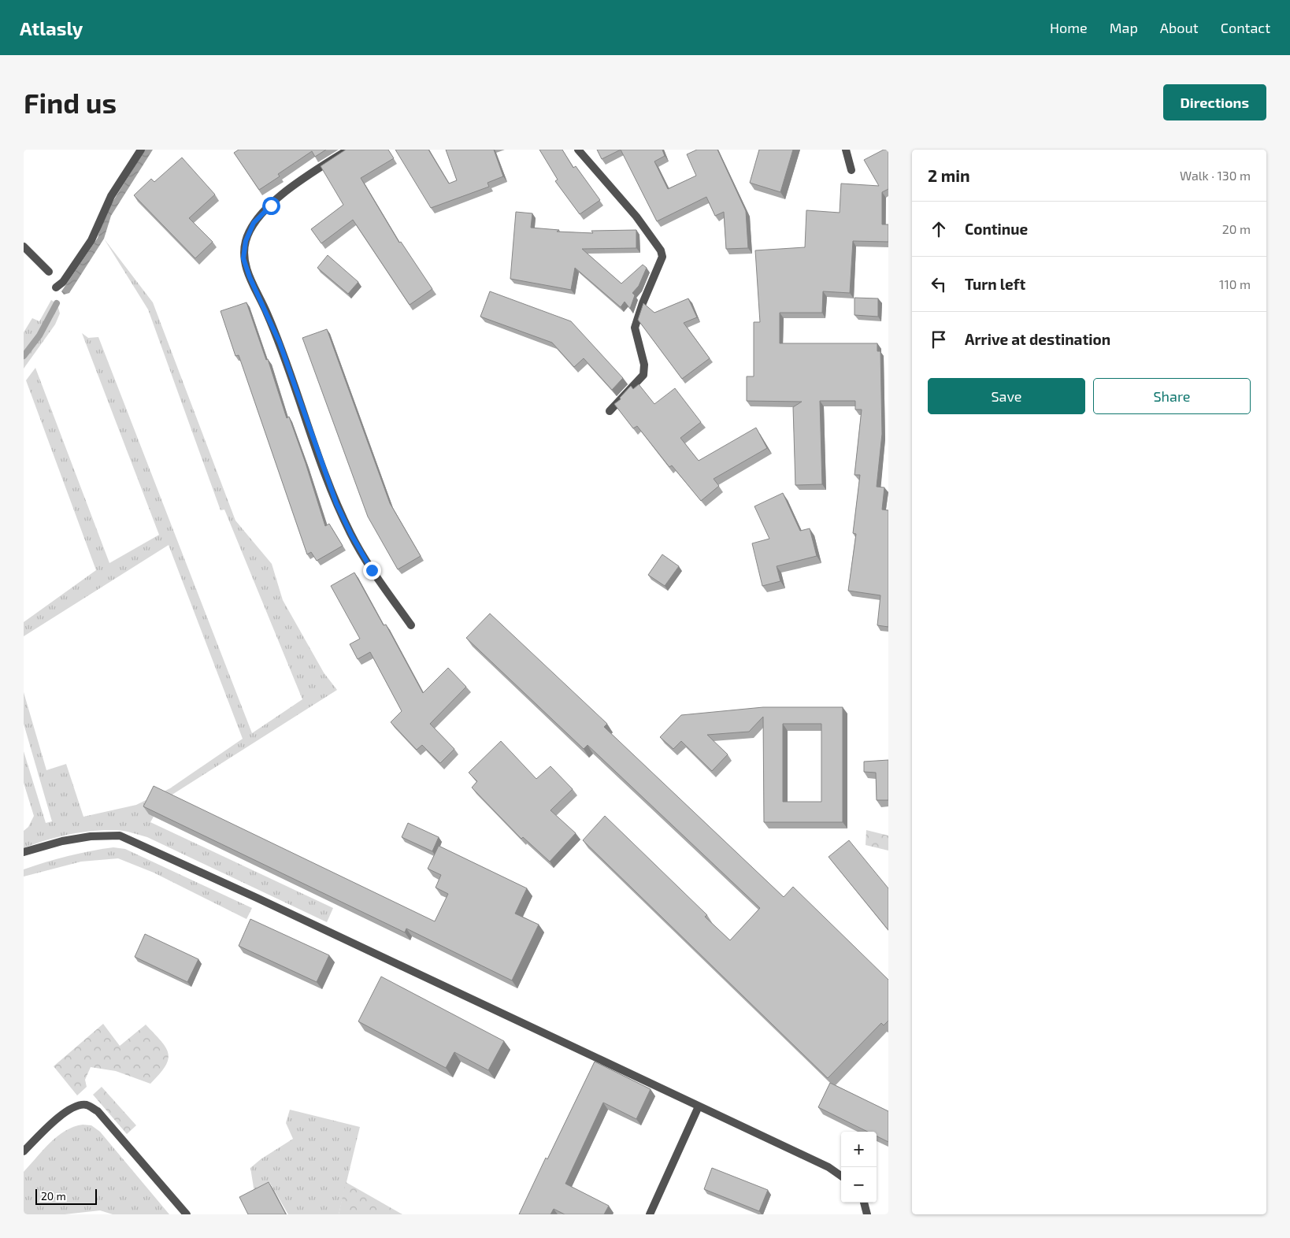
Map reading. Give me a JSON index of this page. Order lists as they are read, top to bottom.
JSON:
{
  "scale_bar": "20 m",
  "page": {
    "header": "Atlasly",
    "nav": [
      "Home",
      "Map",
      "About",
      "Contact"
    ],
    "buttons": [
      "Directions",
      ["Save", "Share"]
    ],
    "title": "Find us",
    "heading": ["2 min", "Walk · 130 m"],
    "list": [
      ["Continue", "20 m"],
      ["Turn left", "110 m"],
      "Arrive at destination"
    ],
    "map_buttons": ["+", "−"],
    "scale": "20 m"
  }
}
